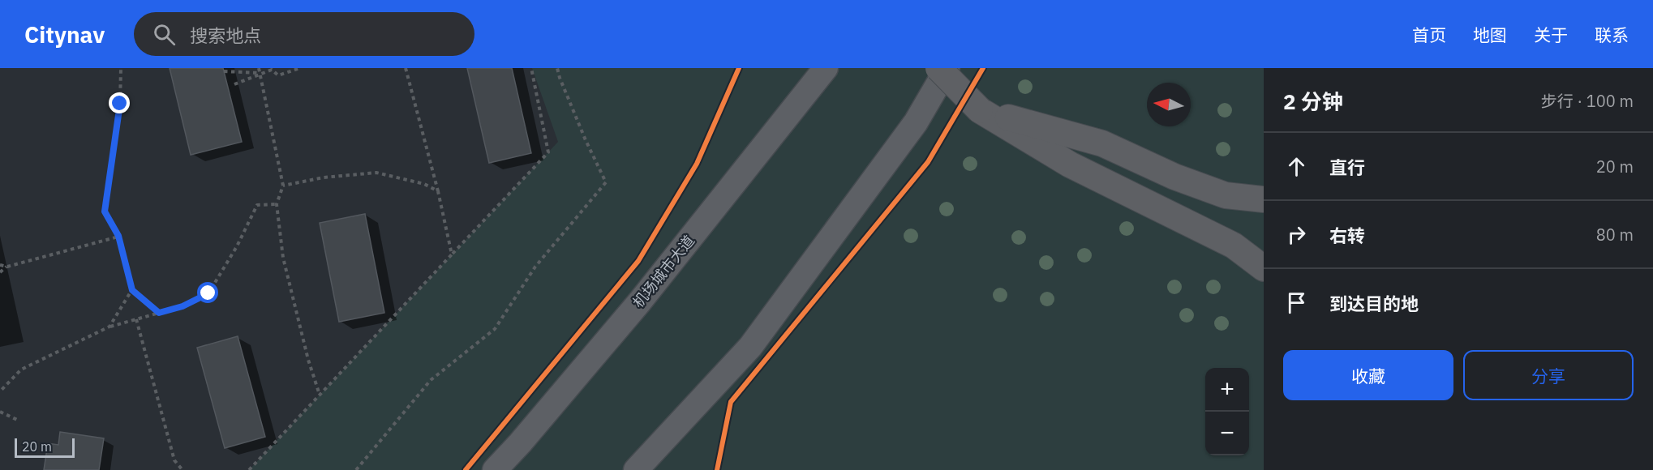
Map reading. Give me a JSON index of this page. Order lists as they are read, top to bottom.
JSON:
{
  "streets": {
    "main road": ["机场城市大道"]
  },
  "scale_bar": "20 m",
  "north": "left",
  "page": {
    "header": "Citynav",
    "search": "搜索地点",
    "nav": [
      "首页",
      "地图",
      "关于",
      "联系"
    ],
    "heading": ["2 分钟", "步行 · 100 m"],
    "list": [
      ["直行", "20 m"],
      ["右转", "80 m"],
      "到达目的地"
    ],
    "buttons": ["收藏", "分享"],
    "map_buttons": ["+", "−"],
    "scale": "20 m"
  }
}
